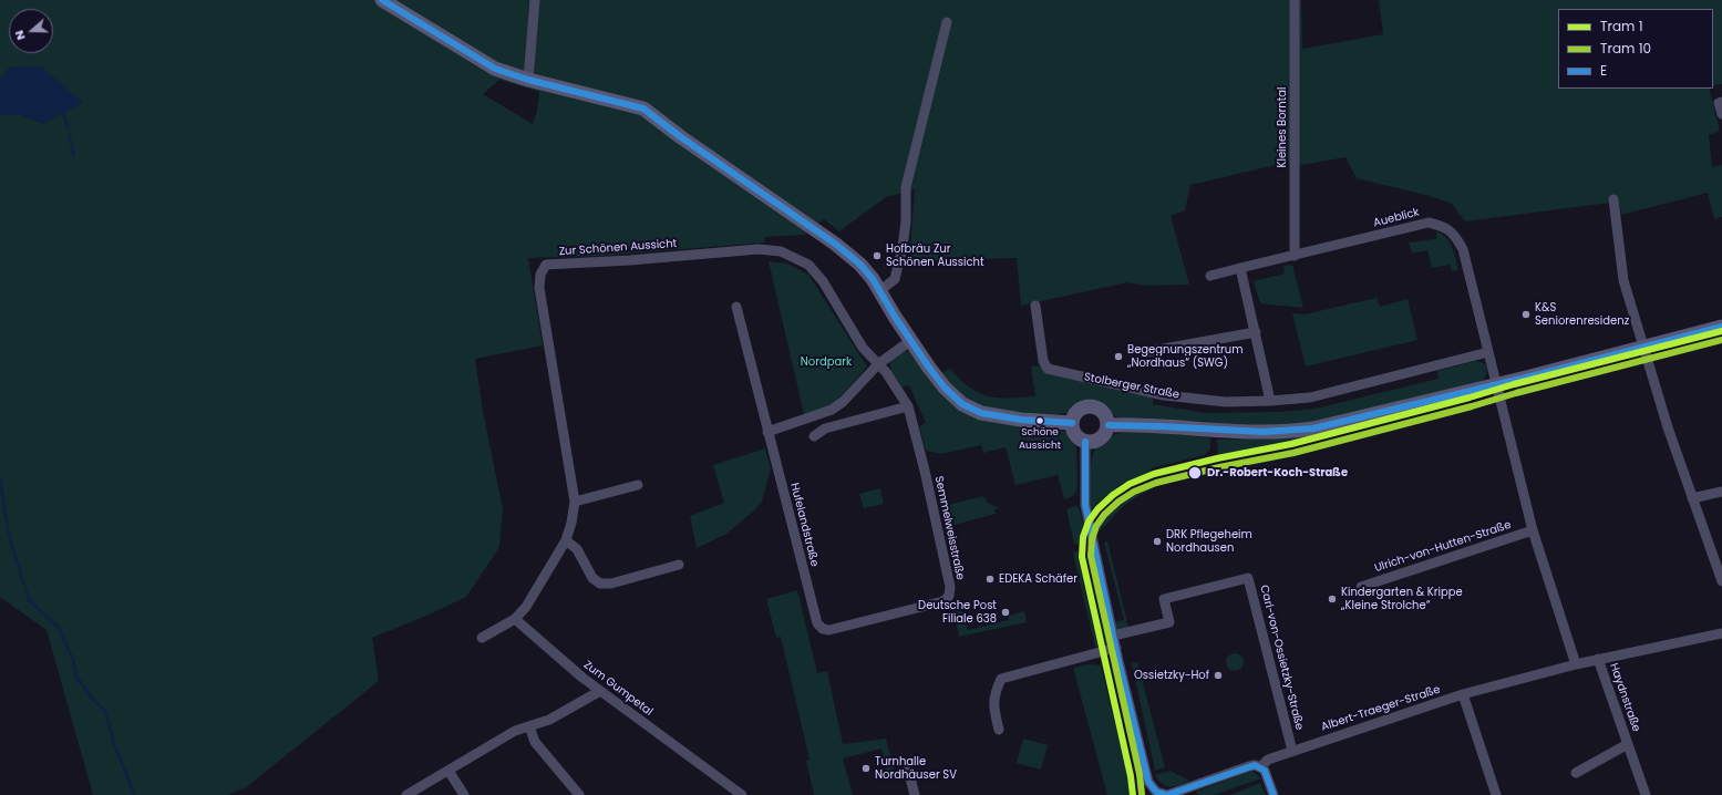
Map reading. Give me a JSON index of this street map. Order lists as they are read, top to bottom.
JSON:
{
  "streets": {
    "street": [
      "Kleines Borntal",
      "Aueblick",
      "Zur Schönen Aussicht",
      "Stolberger Straße",
      "Hufelandstraße",
      "Semmelweisstraße",
      "Ulrich-von-Hutten-Straße",
      "Carl-von-Ossietzky-Straße",
      "Zum Gumpetal",
      "Haydnstraße",
      "Albert-Traeger-Straße"
    ]
  },
  "crossings": [
    ["Kleines Borntal", "Aueblick"],
    ["Aueblick", "Stolberger Straße"],
    ["Aueblick", "Ulrich-von-Hutten-Straße"],
    ["Aueblick", "Albert-Traeger-Straße"],
    ["Zur Schönen Aussicht", "Semmelweisstraße"],
    ["Zur Schönen Aussicht", "Zum Gumpetal"],
    ["Hufelandstraße", "Semmelweisstraße"],
    ["Carl-von-Ossietzky-Straße", "Albert-Traeger-Straße"],
    ["Haydnstraße", "Albert-Traeger-Straße"]
  ],
  "parks": ["Nordpark"],
  "places": [
    "Hofbräu Zur Schönen Aussicht",
    "K&S Seniorenresidenz",
    "Begegnungszentrum „Nordhaus“ (SWG)",
    "Schöne Aussicht",
    "Dr.-Robert-Koch-Straße",
    "DRK Pflegeheim Nordhausen",
    "EDEKA Schäfer",
    "Kindergarten & Krippe „Kleine Strolche“",
    "Deutsche Post Filiale 638",
    "Ossietzky-Hof",
    "Turnhalle Nordhäuser SV"
  ],
  "lines": ["transit line E", "tram line 1", "tram line 10"],
  "legend": ["Tram 1", "Tram 10", "E"],
  "north": "left"
}
